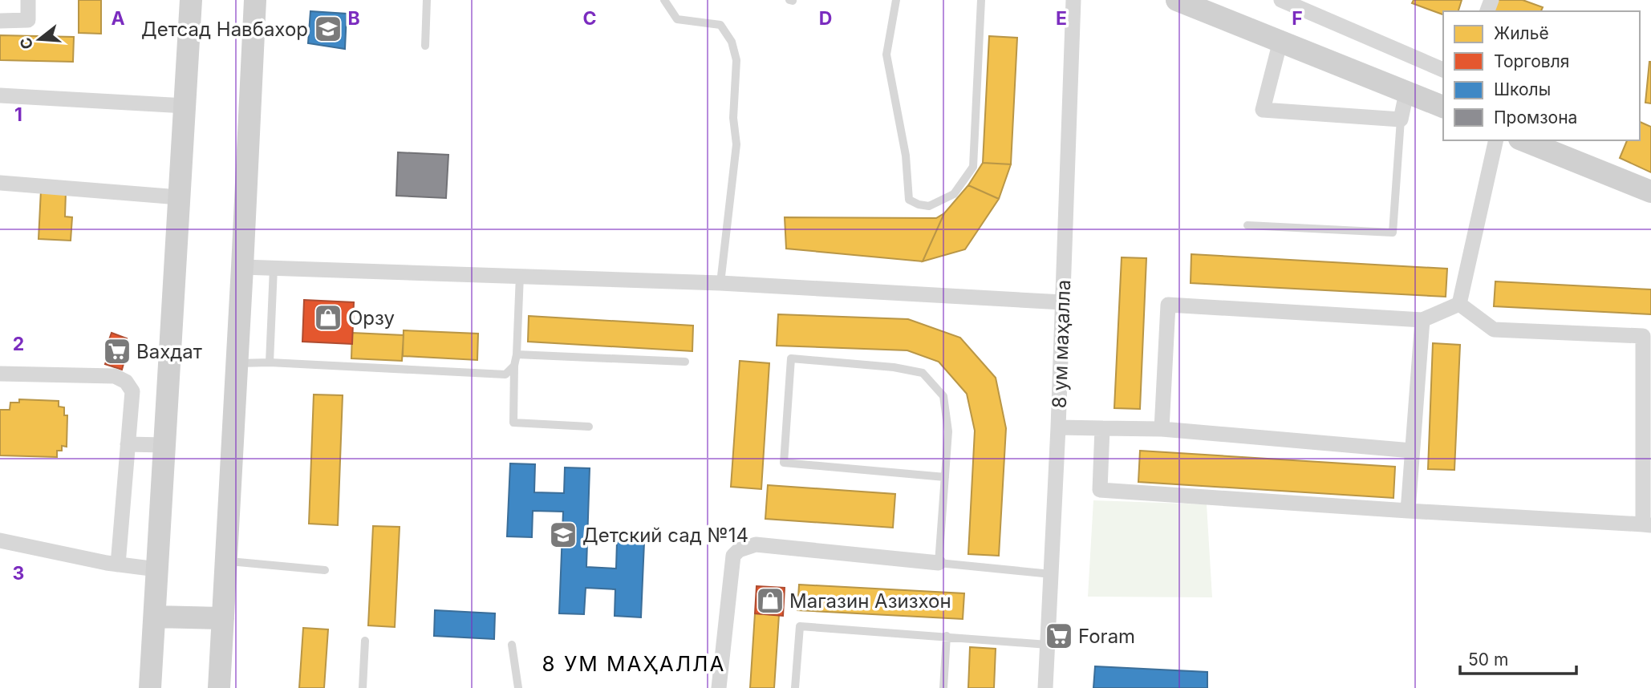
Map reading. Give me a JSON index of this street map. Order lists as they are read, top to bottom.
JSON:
{
  "streets": {
    "street": ["8 ум маҳалла"]
  },
  "districts": ["8 УМ МАҲАЛЛА"],
  "places": {
    "school or university": ["Детсад Навбахор", "Детский сад №14"],
    "shop": ["Орзу", "Магазин Азизхон"],
    "supermarket": ["Вахдат", "Foram"]
  },
  "legend": [
    "Жильё",
    "Торговля",
    "Школы",
    "Промзона"
  ],
  "scale_bar": "50 m",
  "north": "left",
  "grid": {
    "columns": [
      "A",
      "B",
      "C",
      "D",
      "E",
      "F"
    ],
    "rows": ["1", "2", "3"]
  }
}
